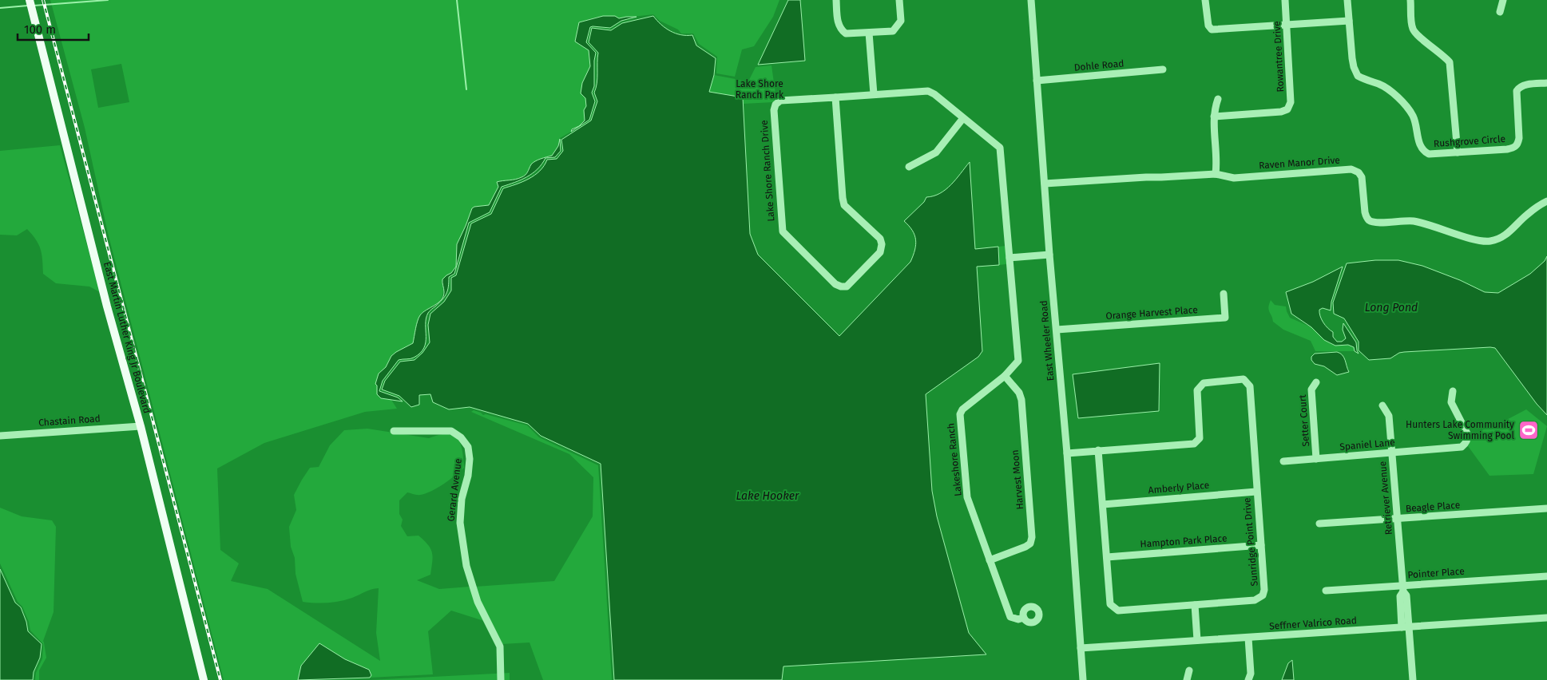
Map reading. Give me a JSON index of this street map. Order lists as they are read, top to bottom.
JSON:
{
  "streets": {
    "main road": ["East Martin Luther King Jr Boulevard"],
    "street": [
      "Rowantree Drive",
      "Dohle Road",
      "Rushgrove Circle",
      "Raven Manor Drive",
      "Lake Shore Ranch Drive",
      "Orange Harvest Place",
      "East Wheeler Road",
      "Chastain Road",
      "Setter Court",
      "Spaniel Lane",
      "Lakeshore Ranch",
      "Harvest Moon",
      "Amberly Place",
      "Gerard Avenue",
      "Retriever Avenue",
      "Beagle Place",
      "Hampton Park Place",
      "Sunridge Point Drive",
      "Pointer Place",
      "Seffner Valrico Road"
    ]
  },
  "crossings": [
    ["Dohle Road", "East Wheeler Road"],
    ["Raven Manor Drive", "East Wheeler Road"],
    ["Lake Shore Ranch Drive", "Lakeshore Ranch"],
    ["Orange Harvest Place", "East Wheeler Road"],
    ["East Martin Luther King Jr Boulevard", "Chastain Road"],
    ["East Wheeler Road", "Sunridge Point Drive"],
    ["East Wheeler Road", "Seffner Valrico Road"],
    ["Setter Court", "Spaniel Lane"],
    ["Spaniel Lane", "Retriever Avenue"],
    ["Lakeshore Ranch", "Harvest Moon"],
    ["Amberly Place", "Sunridge Point Drive"],
    ["Retriever Avenue", "Beagle Place"],
    ["Retriever Avenue", "Pointer Place"],
    ["Retriever Avenue", "Seffner Valrico Road"],
    ["Hampton Park Place", "Sunridge Point Drive"]
  ],
  "water": ["Long Pond", "Lake Hooker"],
  "parks": ["Lake Shore Ranch Park"],
  "places": {
    "sports": ["Hunters Lake Community Swimming Pool"]
  },
  "scale_bar": "100 m"
}
